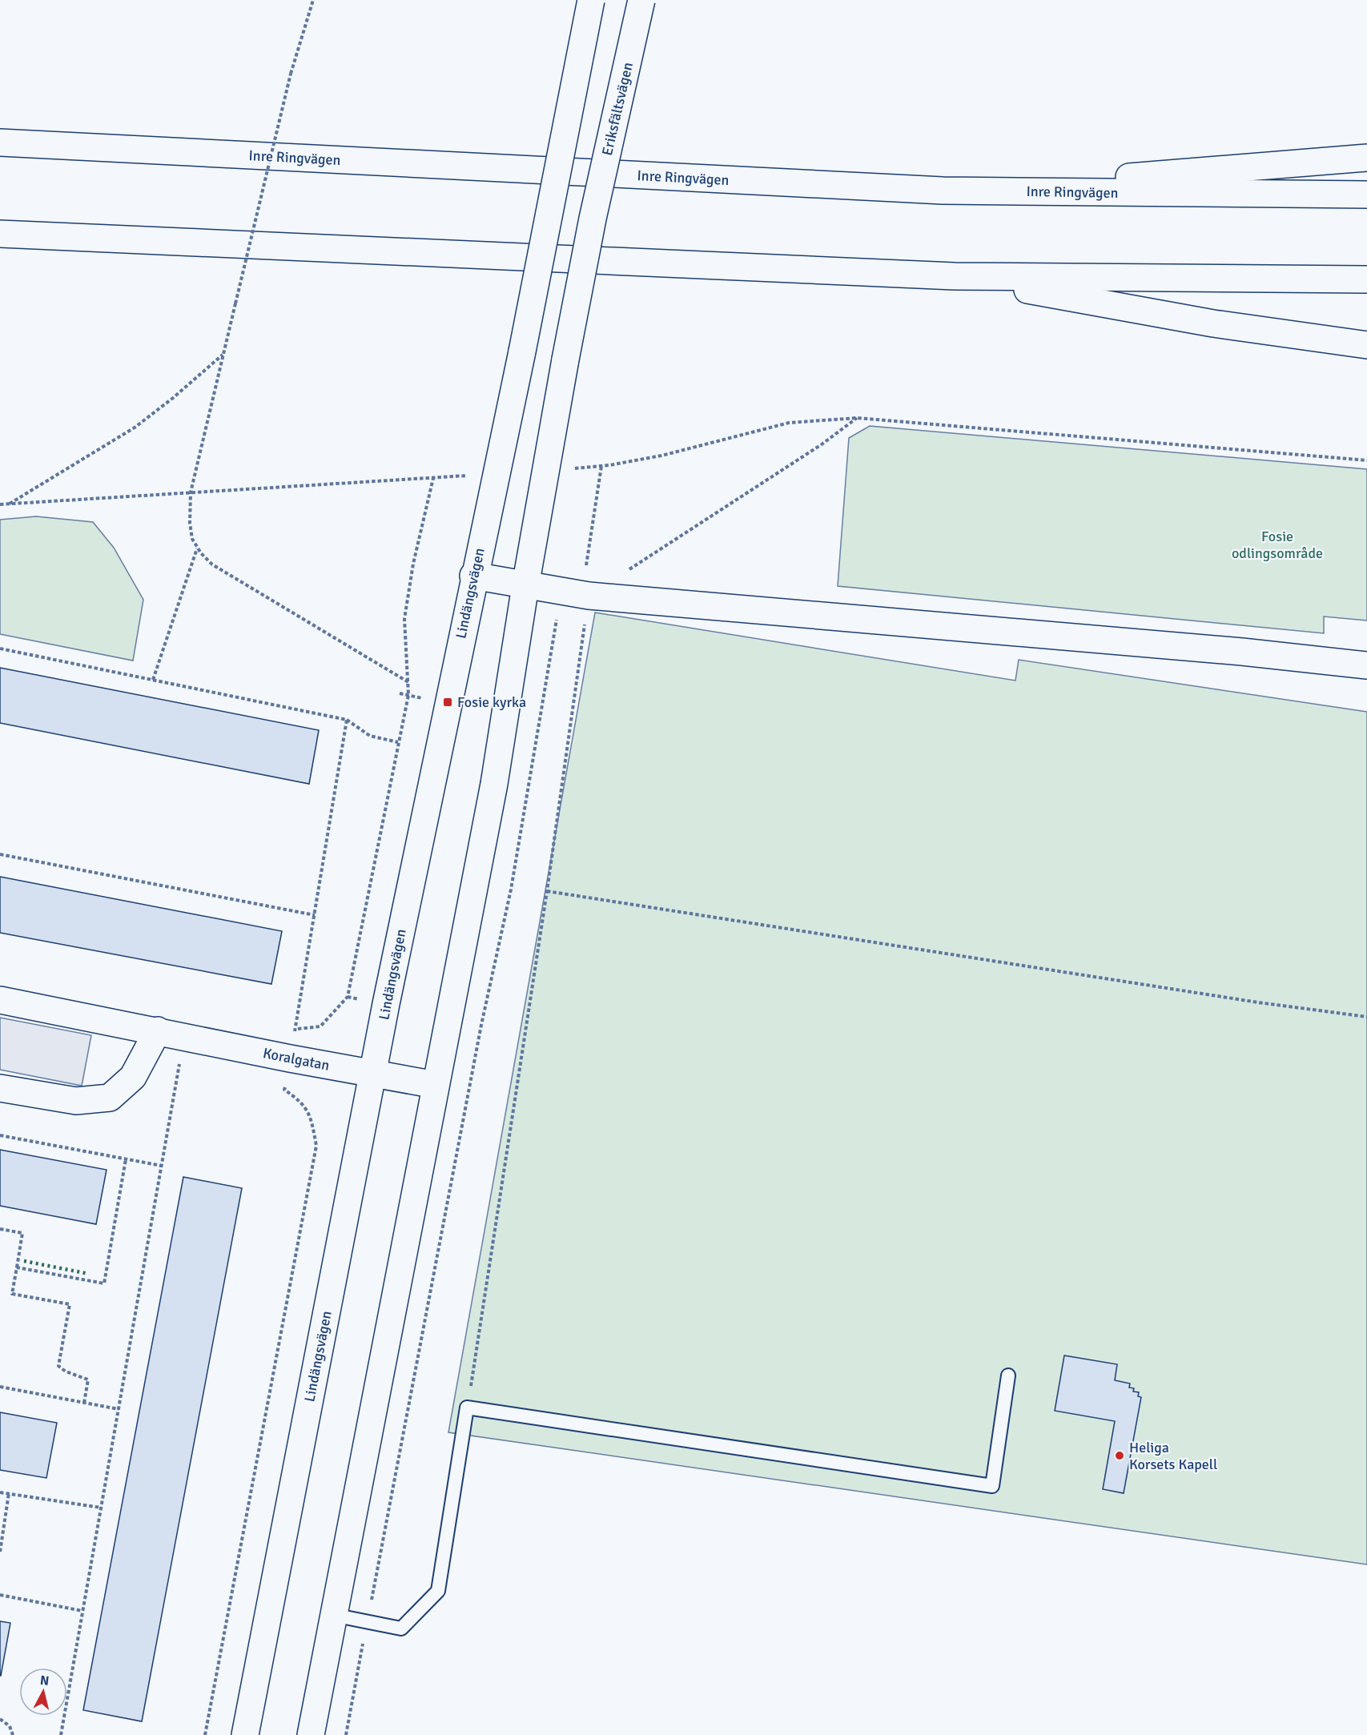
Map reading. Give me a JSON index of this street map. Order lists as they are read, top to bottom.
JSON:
{
  "streets": {
    "main road": [
      "Eriksfältsvägen",
      "Inre Ringvägen",
      "Lindängsvägen",
      "Koralgatan"
    ]
  },
  "crossings": [
    ["Lindängsvägen", "Koralgatan"]
  ],
  "parks": ["Fosie odlingsområde"],
  "places": {
    "transit": ["Fosie kyrka"],
    "other": ["Heliga Korsets Kapell"]
  },
  "north": "top"
}
